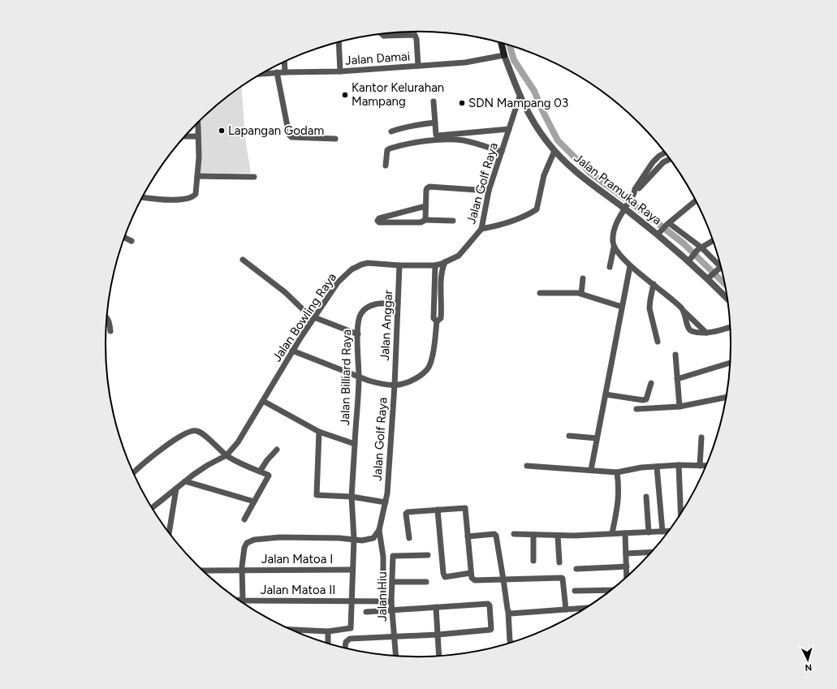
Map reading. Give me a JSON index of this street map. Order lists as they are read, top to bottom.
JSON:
{
  "streets": {
    "street": [
      "Jalan Damai",
      "Jalan Golf Raya",
      "Jalan Pramuka Raya",
      "Jalan Bowling Raya",
      "Jalan Anggar",
      "Jalan Billiard Raya",
      "Jalan Matoa I",
      "Jalan Matoa II",
      "Jalan Hiu"
    ]
  },
  "crossings": [
    ["Jalan Damai", "Jalan Pramuka Raya"],
    ["Jalan Golf Raya", "Jalan Pramuka Raya"],
    ["Jalan Golf Raya", "Jalan Bowling Raya"],
    ["Jalan Golf Raya", "Jalan Anggar"],
    ["Jalan Golf Raya", "Jalan Matoa II"],
    ["Jalan Bowling Raya", "Jalan Anggar"],
    ["Jalan Bowling Raya", "Jalan Billiard Raya"],
    ["Jalan Anggar", "Jalan Billiard Raya"],
    ["Jalan Billiard Raya", "Jalan Matoa I"],
    ["Jalan Billiard Raya", "Jalan Matoa II"],
    ["Jalan Matoa II", "Jalan Hiu"]
  ],
  "places": ["Kantor Kelurahan Mampang", "SDN Mampang 03", "Lapangan Godam"],
  "north": "bottom"
}
